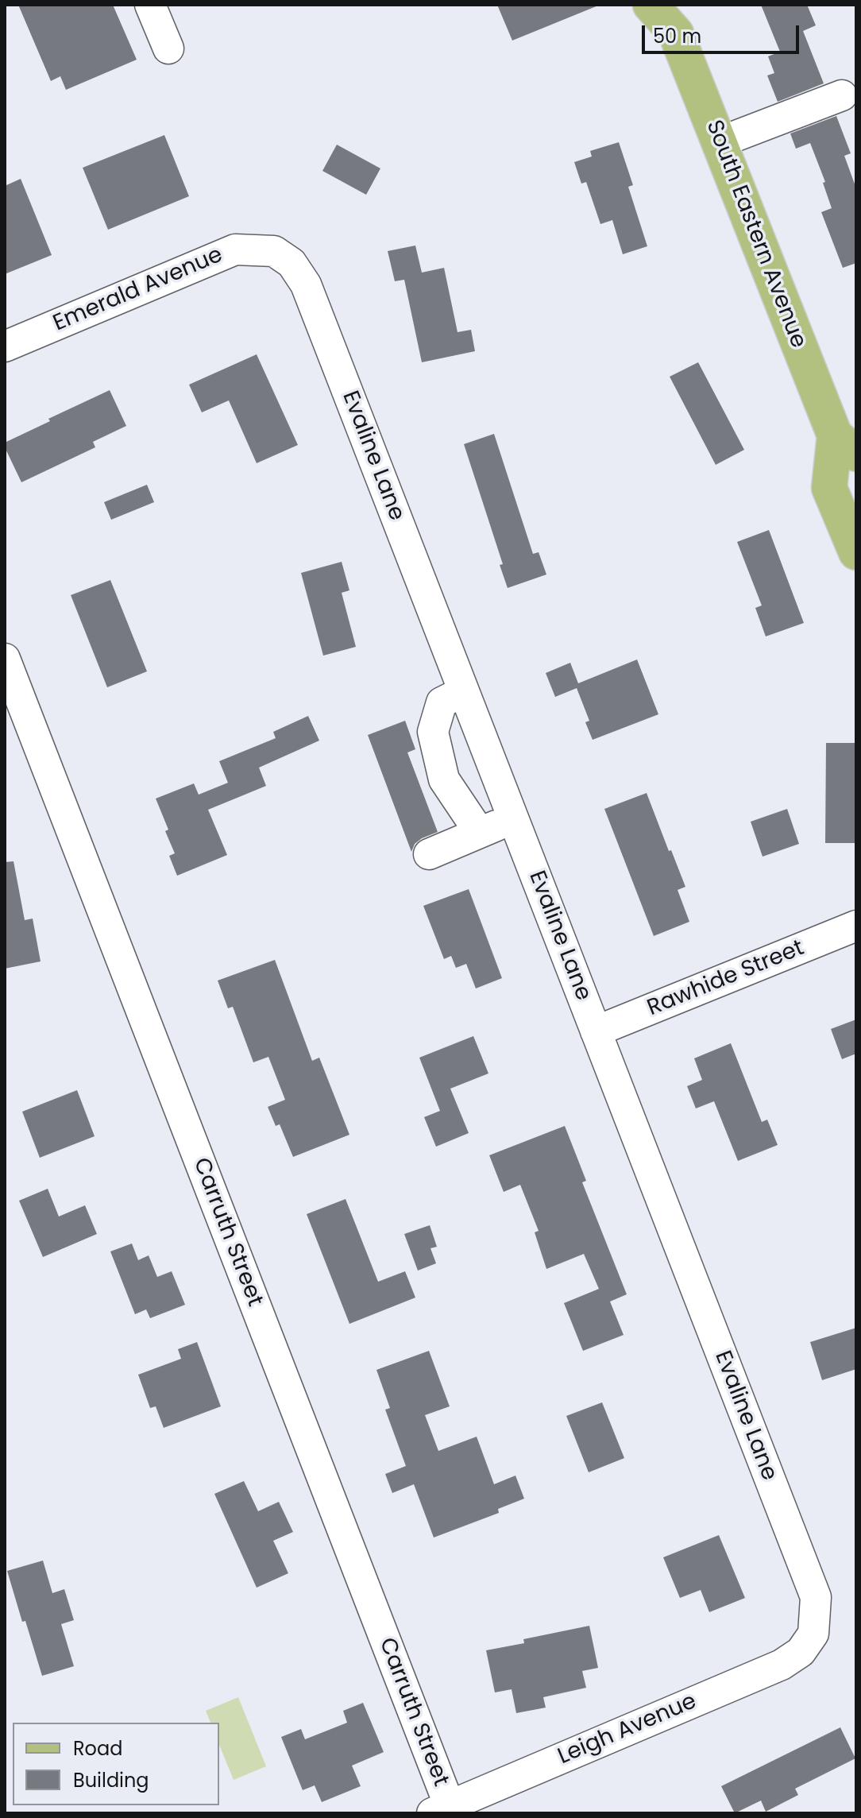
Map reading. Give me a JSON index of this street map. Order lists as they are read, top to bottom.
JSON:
{
  "streets": {
    "main road": ["South Eastern Avenue"],
    "street": [
      "Emerald Avenue",
      "Evaline Lane",
      "Rawhide Street",
      "Carruth Street",
      "Leigh Avenue"
    ]
  },
  "crossings": [
    ["Emerald Avenue", "Evaline Lane"],
    ["Evaline Lane", "Rawhide Street"],
    ["Evaline Lane", "Leigh Avenue"],
    ["Carruth Street", "Leigh Avenue"]
  ],
  "legend": ["Road", "Building"],
  "scale_bar": "50 m"
}
